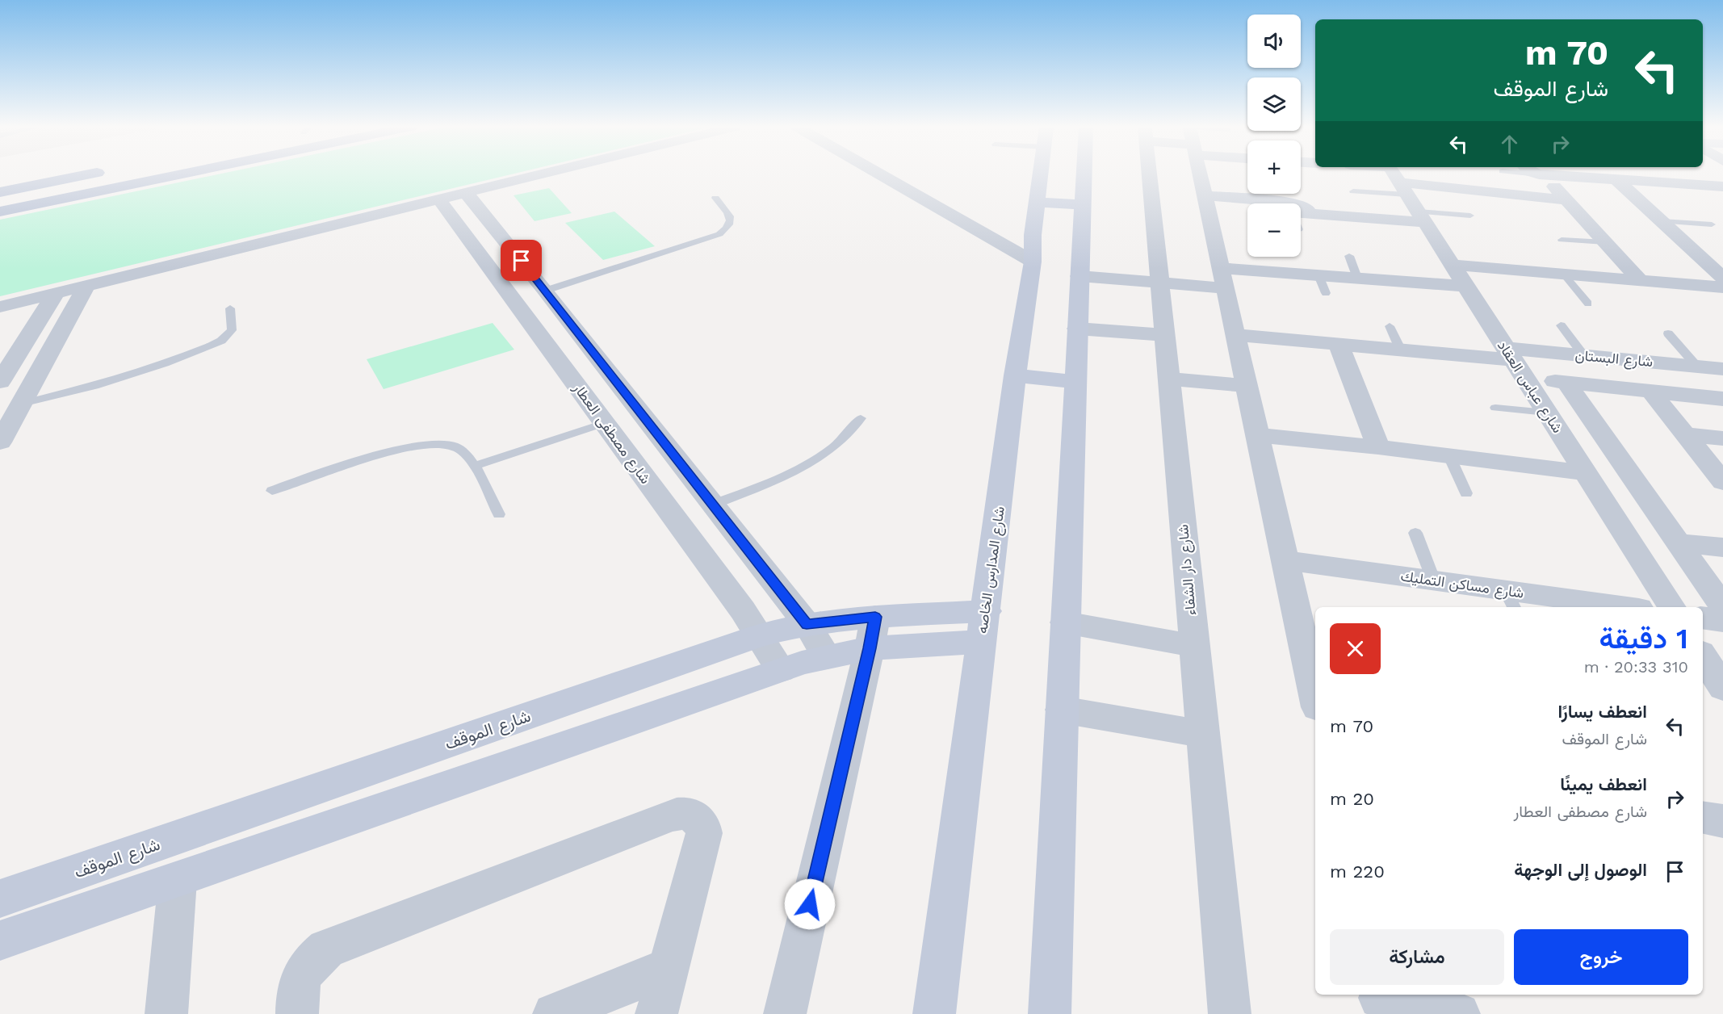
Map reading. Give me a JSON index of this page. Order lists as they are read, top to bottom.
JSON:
{
  "streets": {
    "street": [
      "شارع البستان",
      "شارع عباس العقاد",
      "شارع مصطفى العطار",
      "شارع المدارس الخاصه",
      "شارع دار الشفاء",
      "شارع مساكن التمليك",
      "شارع الموقف"
    ]
  },
  "crossings": [
    ["شارع البستان", "شارع عباس العقاد"],
    ["شارع مصطفى العطار", "شارع الموقف"],
    ["شارع المدارس الخاصه", "شارع الموقف"]
  ],
  "page": {
    "map_buttons": ["+", "−"],
    "turn": ["70 m", "شارع الموقف"],
    "heading": ["1 دقيقة", "310 m · 20:33"],
    "list": [
      {
        "name": "انعطف يسارًا",
        "note": "شارع الموقف",
        "value": "70 m"
      },
      {
        "name": "انعطف يمينًا",
        "note": "شارع مصطفى العطار",
        "value": "20 m"
      },
      {
        "name": "الوصول إلى الوجهة",
        "value": "220 m"
      }
    ],
    "buttons": ["خروج", "مشاركة"]
  }
}
